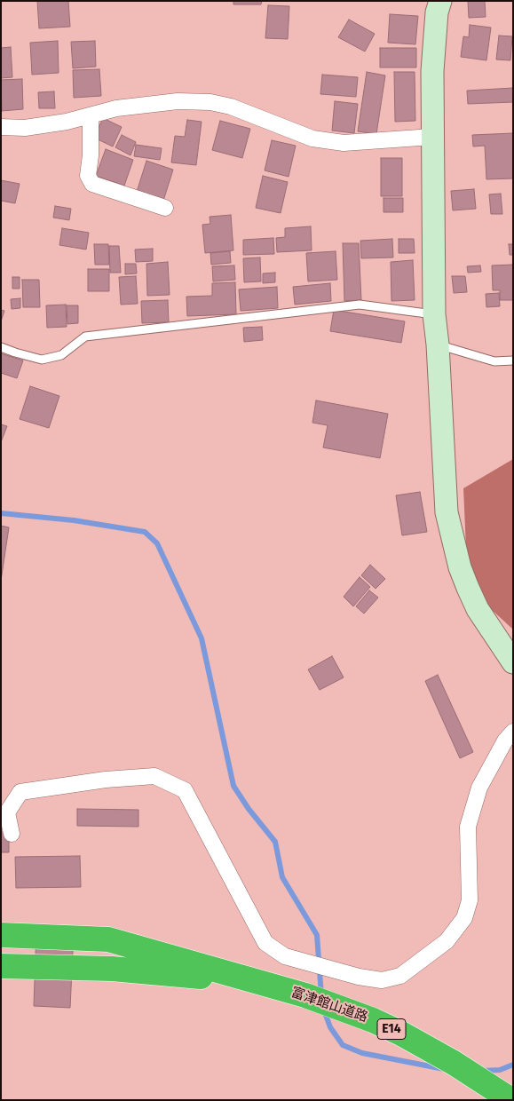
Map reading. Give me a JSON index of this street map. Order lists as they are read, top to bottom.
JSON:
{
  "streets": {
    "highway": ["富津館山道路", "E14"]
  }
}
